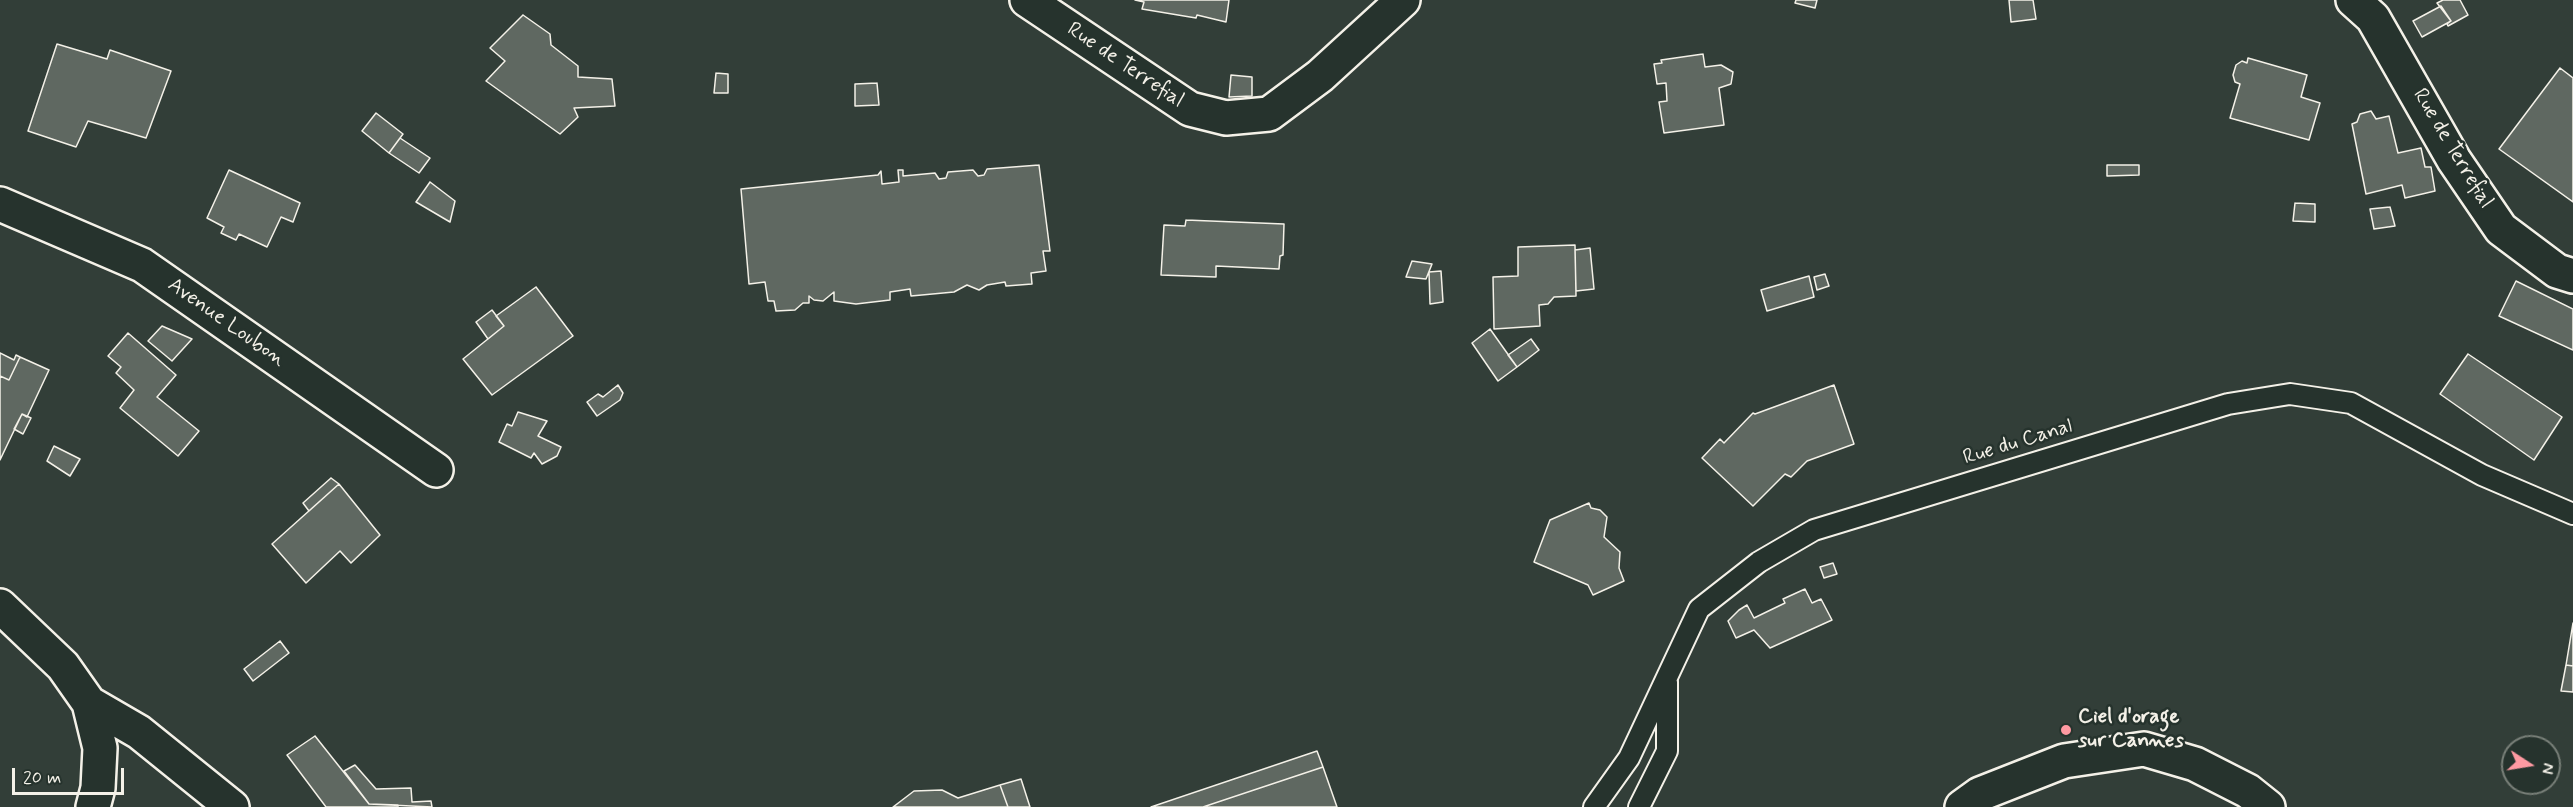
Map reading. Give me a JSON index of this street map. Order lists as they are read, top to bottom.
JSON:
{
  "streets": {
    "street": ["Rue de Terrefial", "Avenue Loubon"],
    "lane": ["Rue du Canal"]
  },
  "places": ["Ciel d'orage sur Cannes"],
  "scale_bar": "20 m",
  "north": "right"
}
